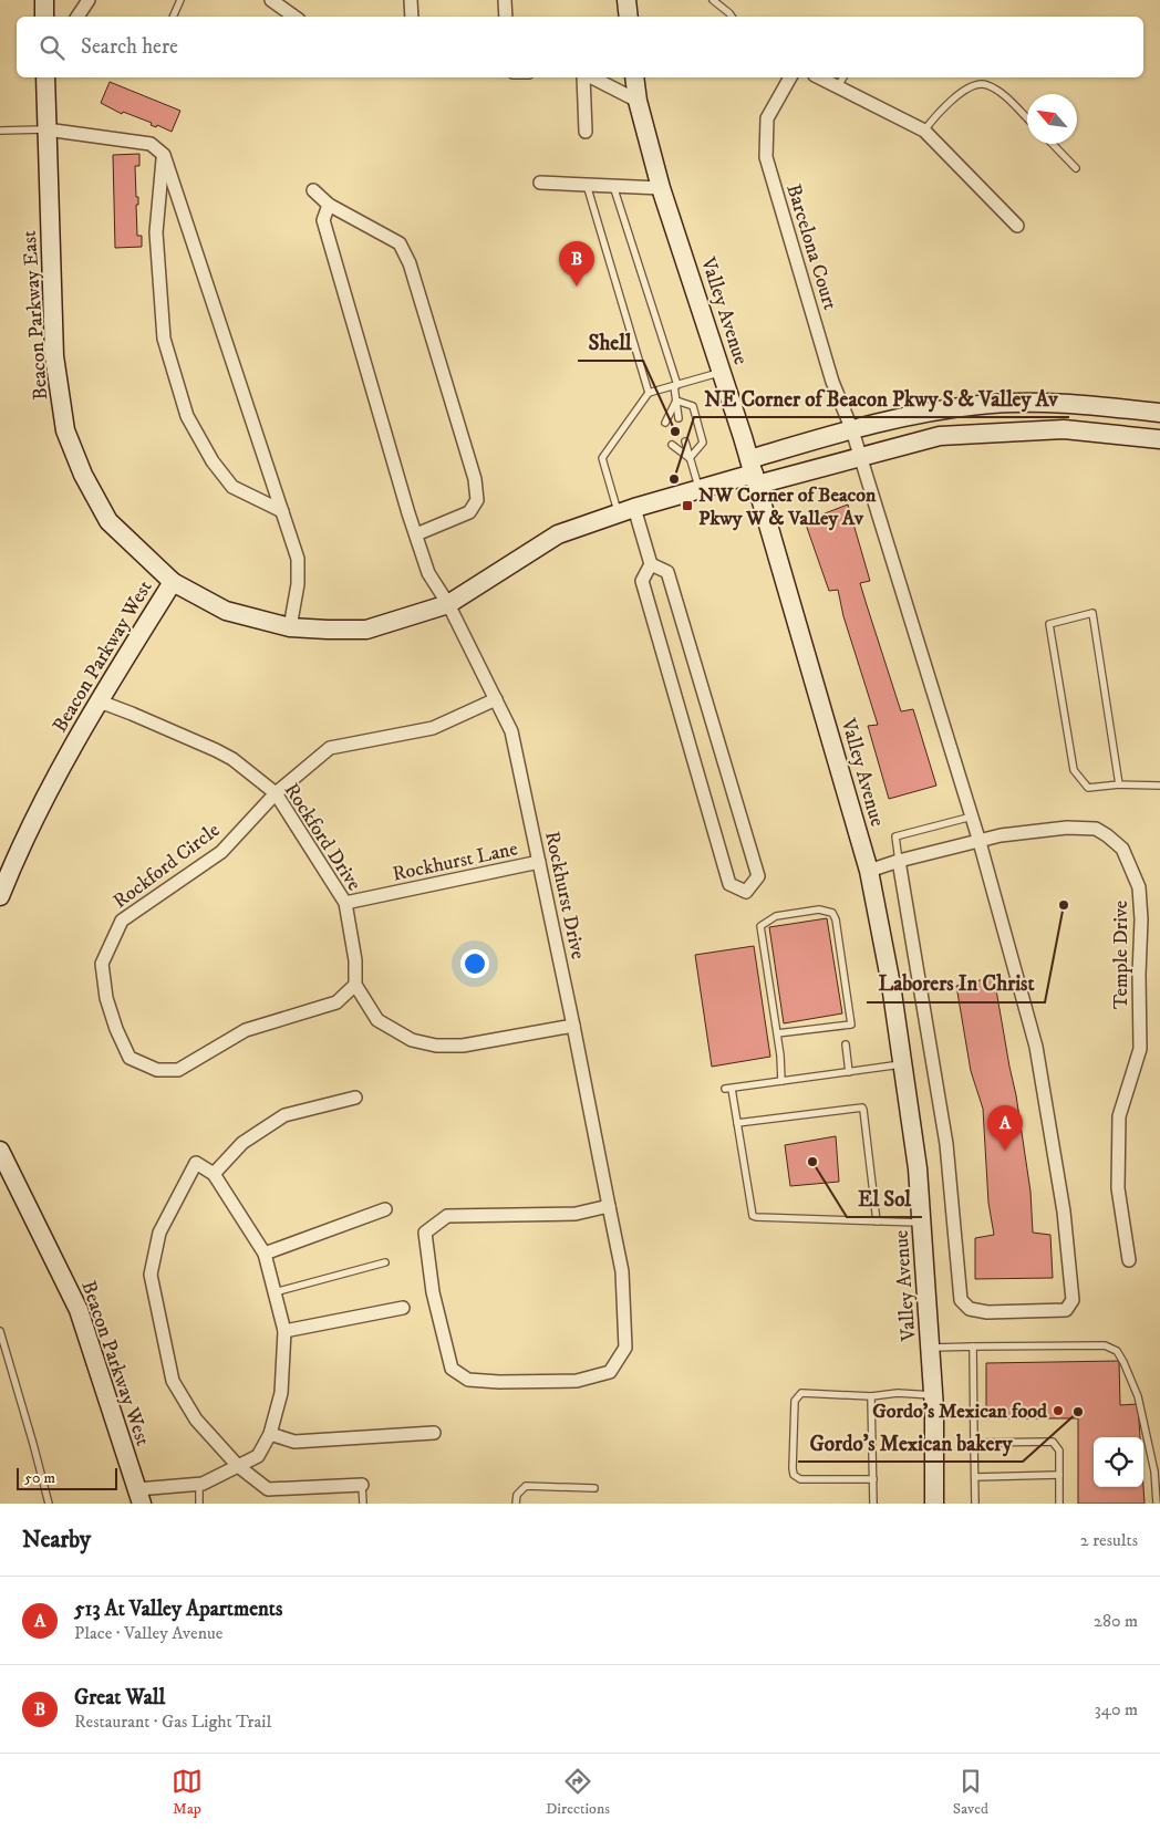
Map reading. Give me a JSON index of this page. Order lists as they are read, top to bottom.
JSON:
{
  "streets": {
    "main road": ["Valley Avenue", "Beacon Parkway East", "Beacon Parkway West"],
    "street": [
      "Barcelona Court",
      "Rockford Drive",
      "Rockhurst Lane",
      "Rockford Circle",
      "Rockhurst Drive",
      "Temple Drive"
    ]
  },
  "crossings": [
    ["Barcelona Court", "Temple Drive"],
    ["Valley Avenue", "Beacon Parkway West"],
    ["Valley Avenue", "Temple Drive"],
    ["Beacon Parkway East", "Beacon Parkway West"],
    ["Beacon Parkway West", "Rockford Drive"],
    ["Beacon Parkway West", "Rockhurst Drive"],
    ["Rockford Drive", "Rockhurst Lane"],
    ["Rockford Drive", "Rockford Circle"],
    ["Rockhurst Lane", "Rockhurst Drive"],
    ["Rockford Circle", "Rockhurst Drive"]
  ],
  "places": {
    "other": [
      "Shell",
      "NE Corner of Beacon Pkwy S & Valley Av",
      "Laborers In Christ",
      "El Sol",
      "Gordo's Mexican food",
      "Gordo's Mexican bakery"
    ],
    "transit": ["NW Corner of Beacon Pkwy W & Valley Av"]
  },
  "scale_bar": "50 m",
  "north": "top left",
  "page": {
    "search": "Search here",
    "pins": ["B", "A"],
    "scale": "50 m",
    "heading": ["Nearby", "2 results"],
    "list": [
      {
        "mark": "A",
        "name": "513 At Valley Apartments",
        "note": "Place · Valley Avenue",
        "value": "280 m"
      },
      {
        "mark": "B",
        "name": "Great Wall",
        "note": "Restaurant · Gas Light Trail",
        "value": "340 m"
      }
    ],
    "nav": ["Map", "Directions", "Saved"]
  }
}
